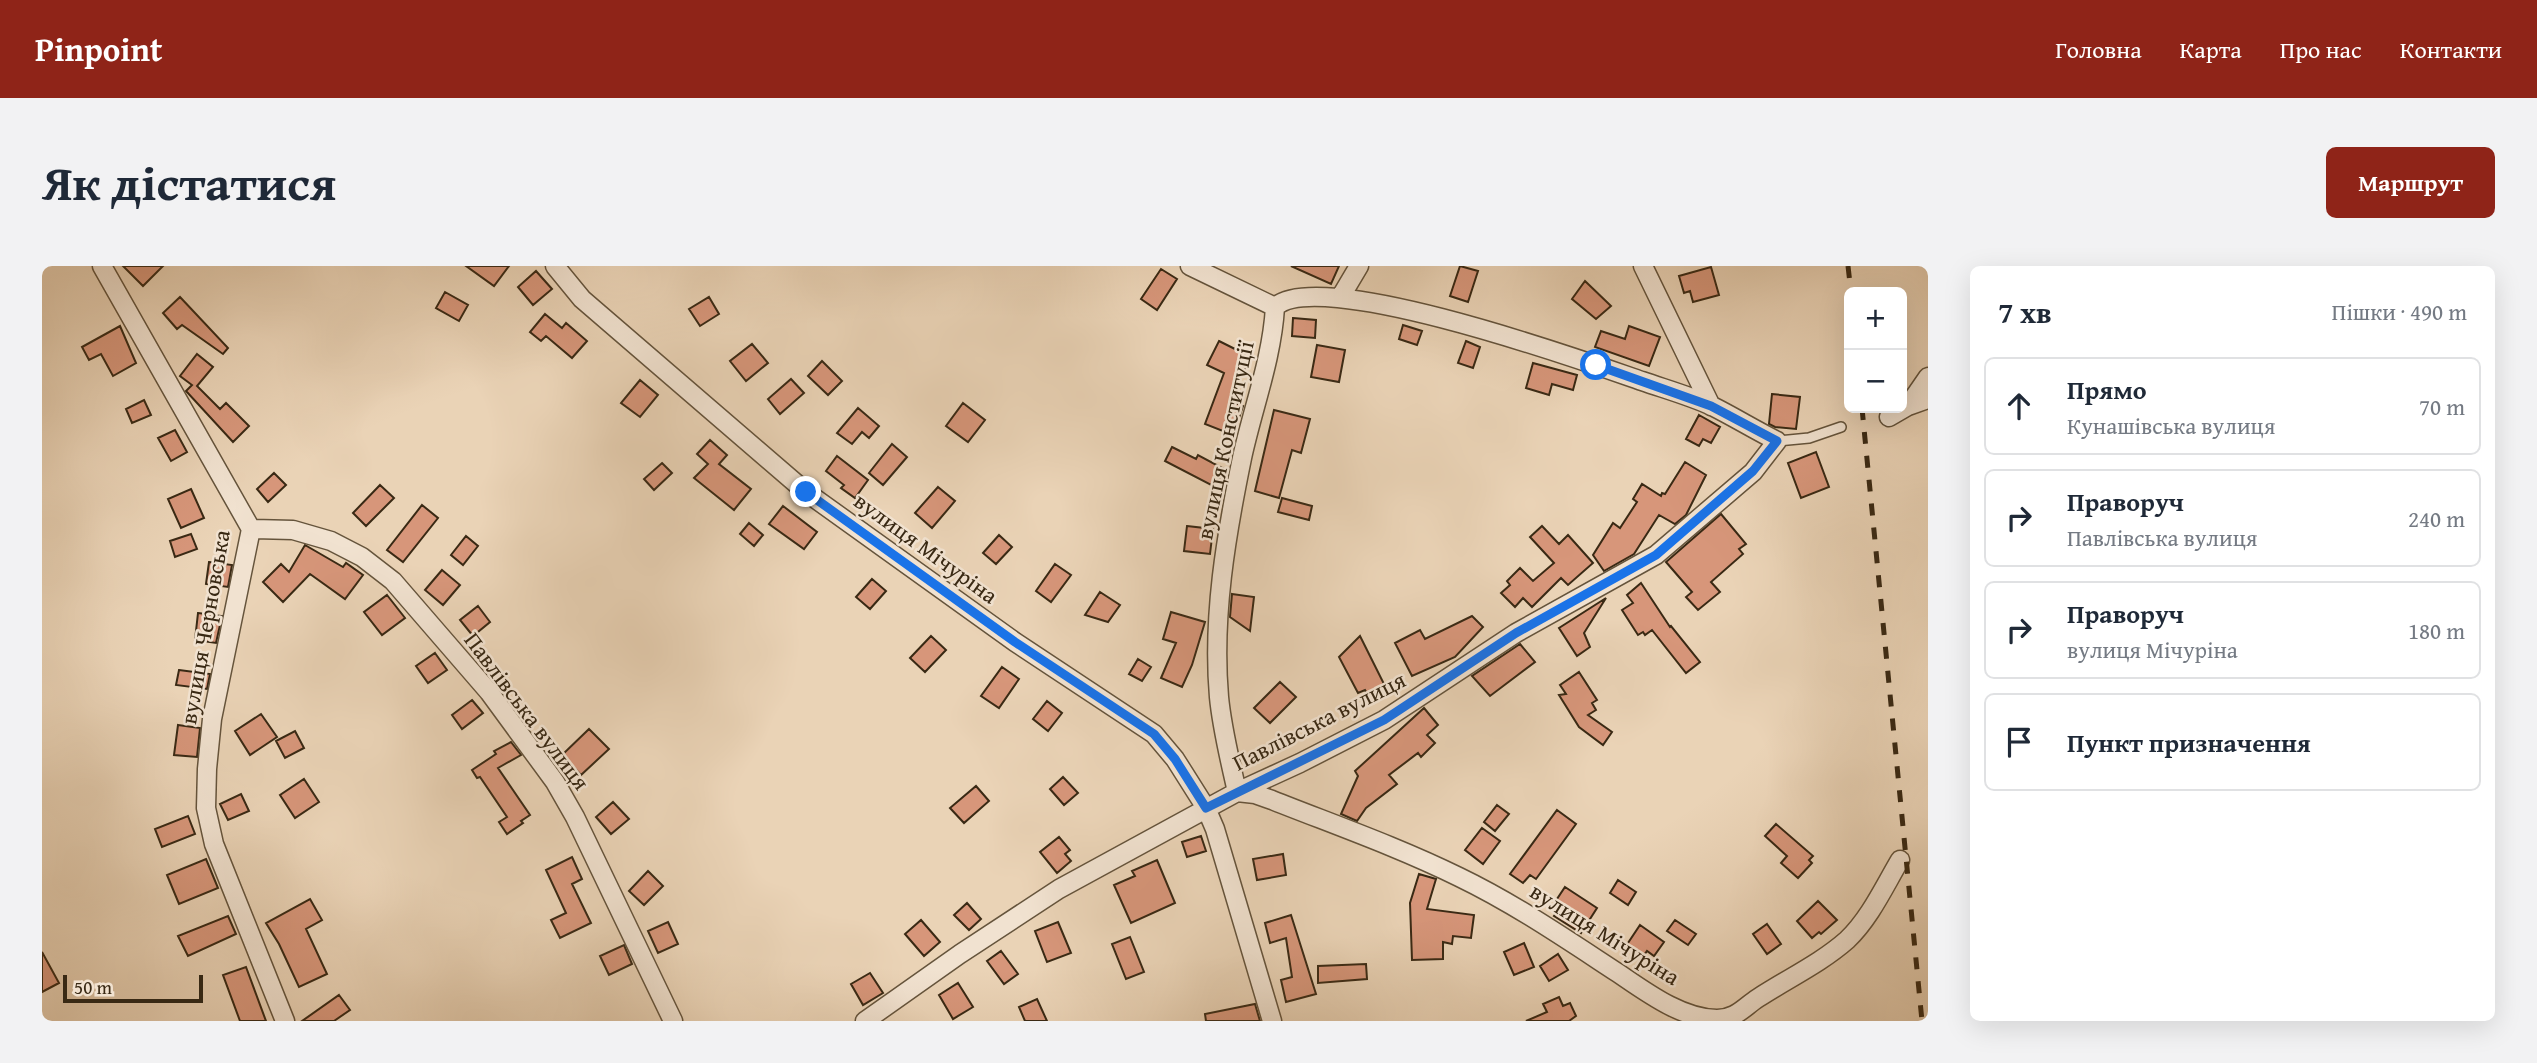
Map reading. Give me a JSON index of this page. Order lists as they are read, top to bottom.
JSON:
{
  "streets": {
    "street": [
      "вулиця Конституції",
      "вулиця Мічуріна",
      "вулиця Черновська",
      "Павлівська вулиця"
    ]
  },
  "crossings": [
    ["вулиця Конституції", "вулиця Мічуріна"],
    ["вулиця Конституції", "Павлівська вулиця"],
    ["вулиця Мічуріна", "Павлівська вулиця"],
    ["вулиця Черновська", "Павлівська вулиця"]
  ],
  "scale_bar": "50 m",
  "page": {
    "header": "Pinpoint",
    "nav": [
      "Головна",
      "Карта",
      "Про нас",
      "Контакти"
    ],
    "title": "Як дістатися",
    "buttons": "Маршрут",
    "heading": ["7 хв", "Пішки · 490 m"],
    "map_buttons": ["+", "−"],
    "list": [
      ["Прямо", "Кунашівська вулиця", "70 m"],
      ["Праворуч", "Павлівська вулиця", "240 m"],
      ["Праворуч", "вулиця Мічуріна", "180 m"],
      "Пункт призначення"
    ],
    "scale": "50 m"
  }
}
